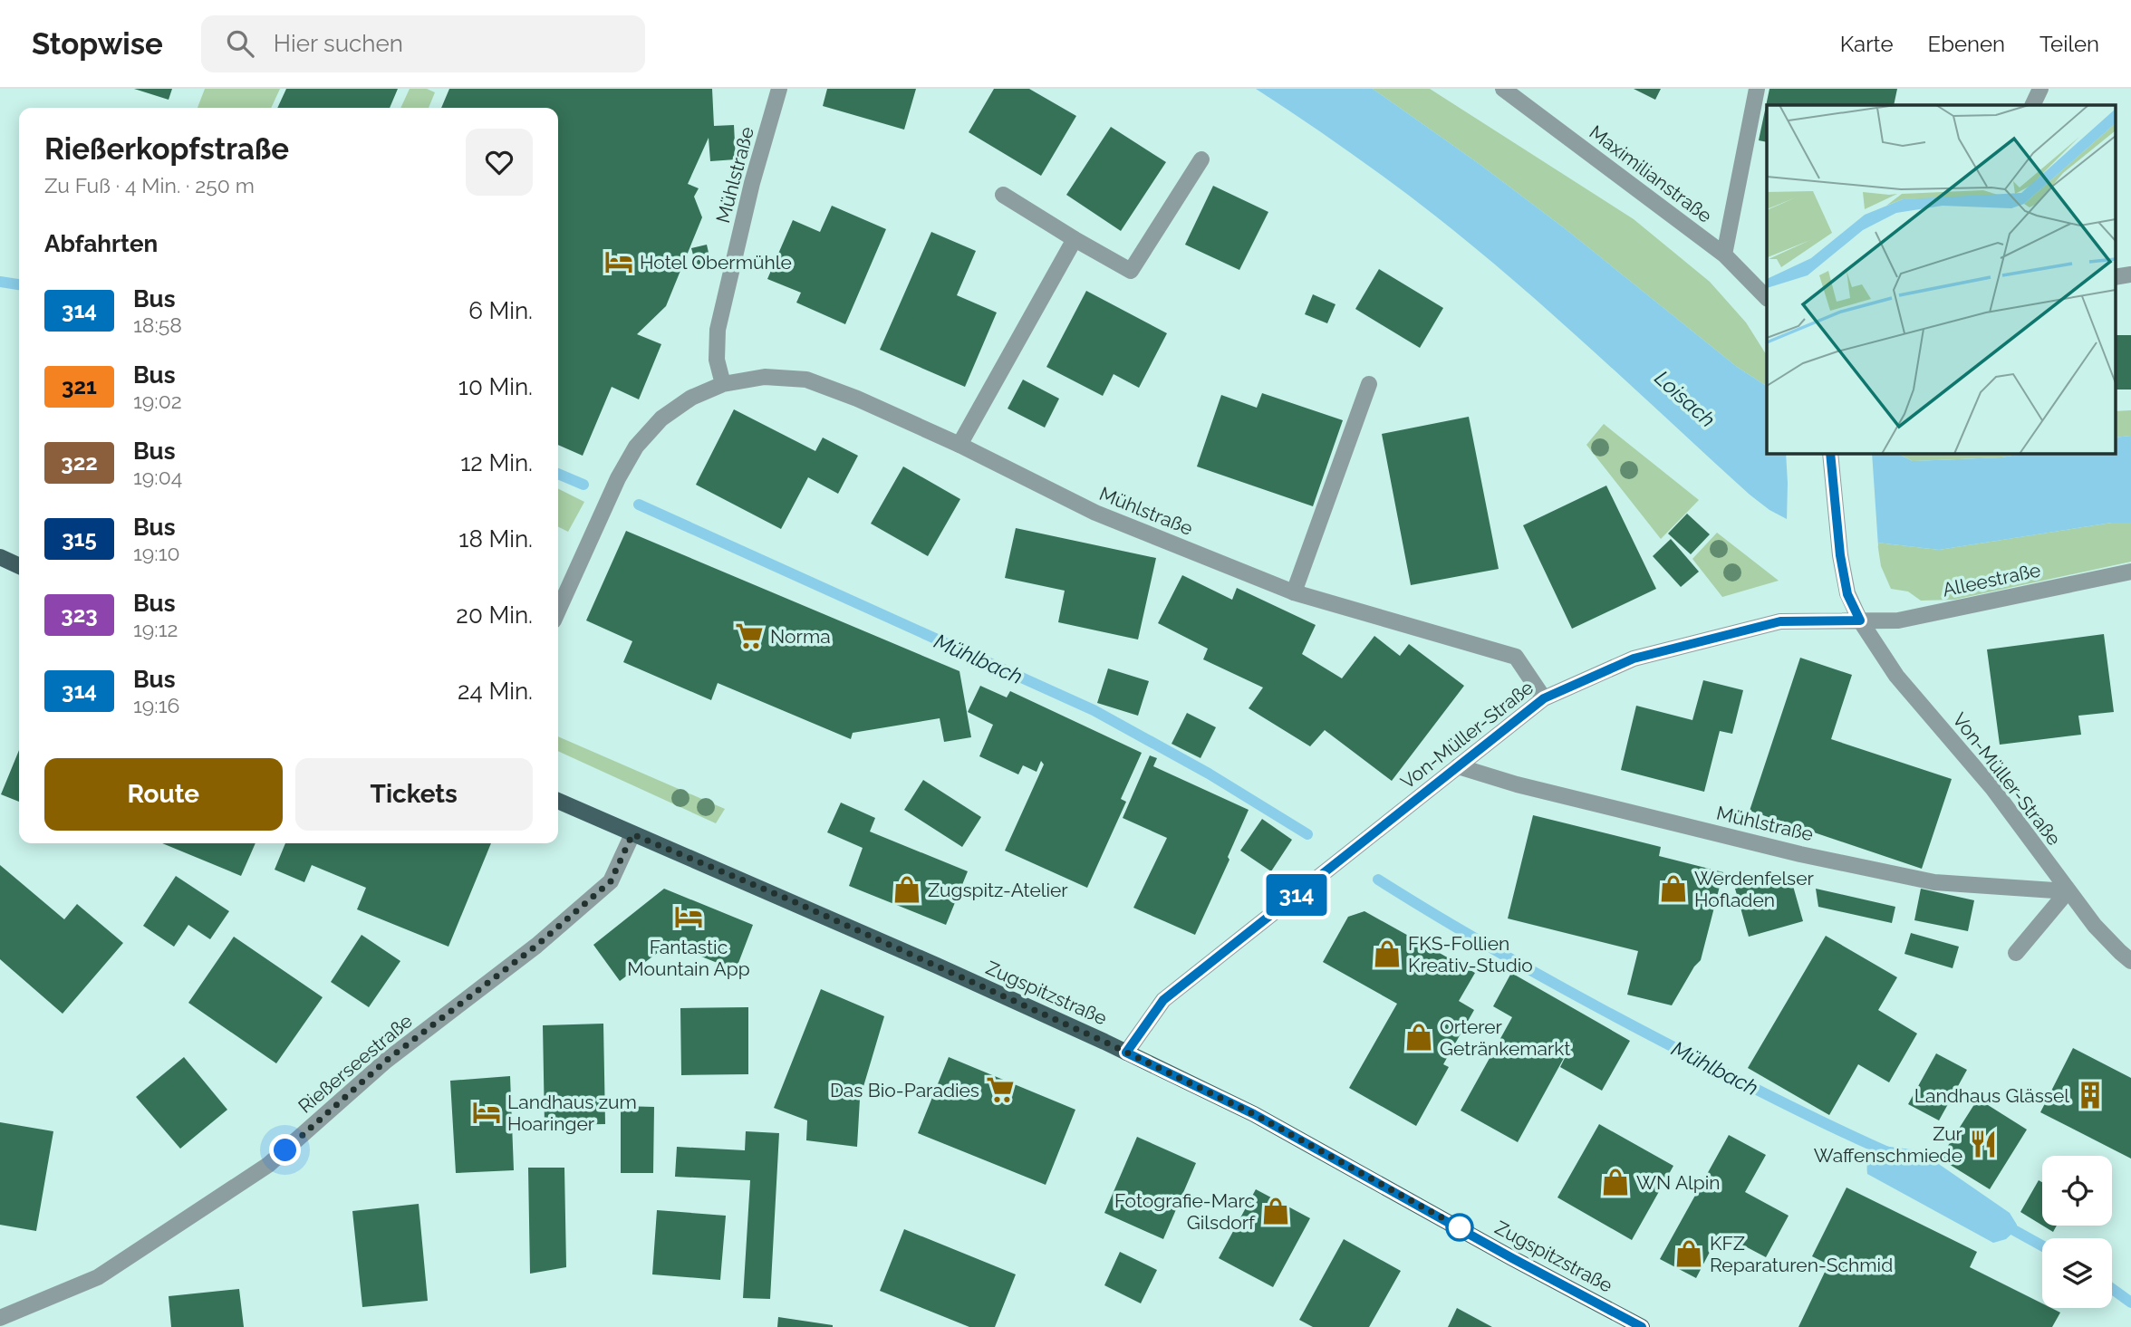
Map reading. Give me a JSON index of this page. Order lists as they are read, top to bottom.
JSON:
{
  "streets": {
    "main road": ["Zugspitzstraße"],
    "street": [
      "Maximilianstraße",
      "Mühlstraße",
      "Alleestraße",
      "Von-Müller-Straße",
      "Rießerseestraße"
    ]
  },
  "crossings": [
    ["Mühlstraße", "Von-Müller-Straße"],
    ["Alleestraße", "Von-Müller-Straße"],
    ["Von-Müller-Straße", "Zugspitzstraße"],
    ["Zugspitzstraße", "Rießerseestraße"]
  ],
  "water": ["Loisach", "Mühlbach"],
  "places": {
    "hotel": ["Hotel Obermühle", "Fantastic Mountain App", "Landhaus zum Hoaringer"],
    "supermarket": ["Norma", "Das Bio-Paradies"],
    "shop": [
      "Werdenfelser Hofladen",
      "Zugspitz-Atelier",
      "FKS-Follien Kreativ-Studio",
      "Orterer Getränkemarkt",
      "WN Alpin",
      "Fotografie-Marc Gilsdorf",
      "KFZ Reparaturen-Schmid"
    ],
    "building": ["Landhaus Glässel"],
    "restaurant": ["Zur Waffenschmiede"]
  },
  "lines": ["bus line 314"],
  "page": {
    "header": "Stopwise",
    "search": "Hier suchen",
    "nav": ["Karte", "Ebenen", "Teilen"],
    "on_map": "314",
    "heading": [
      ["Rießerkopfstraße", "Zu Fuß · 4 Min. · 250 m"],
      "Abfahrten"
    ],
    "list": [
      {
        "mark": "314",
        "name": "Bus",
        "note": "18:58",
        "value": "6 Min."
      },
      {
        "mark": "321",
        "name": "Bus",
        "note": "19:02",
        "value": "10 Min."
      },
      {
        "mark": "322",
        "name": "Bus",
        "note": "19:04",
        "value": "12 Min."
      },
      {
        "mark": "315",
        "name": "Bus",
        "note": "19:10",
        "value": "18 Min."
      },
      {
        "mark": "323",
        "name": "Bus",
        "note": "19:12",
        "value": "20 Min."
      },
      {
        "mark": "314",
        "name": "Bus",
        "note": "19:16",
        "value": "24 Min."
      }
    ],
    "buttons": ["Route", "Tickets"]
  }
}
